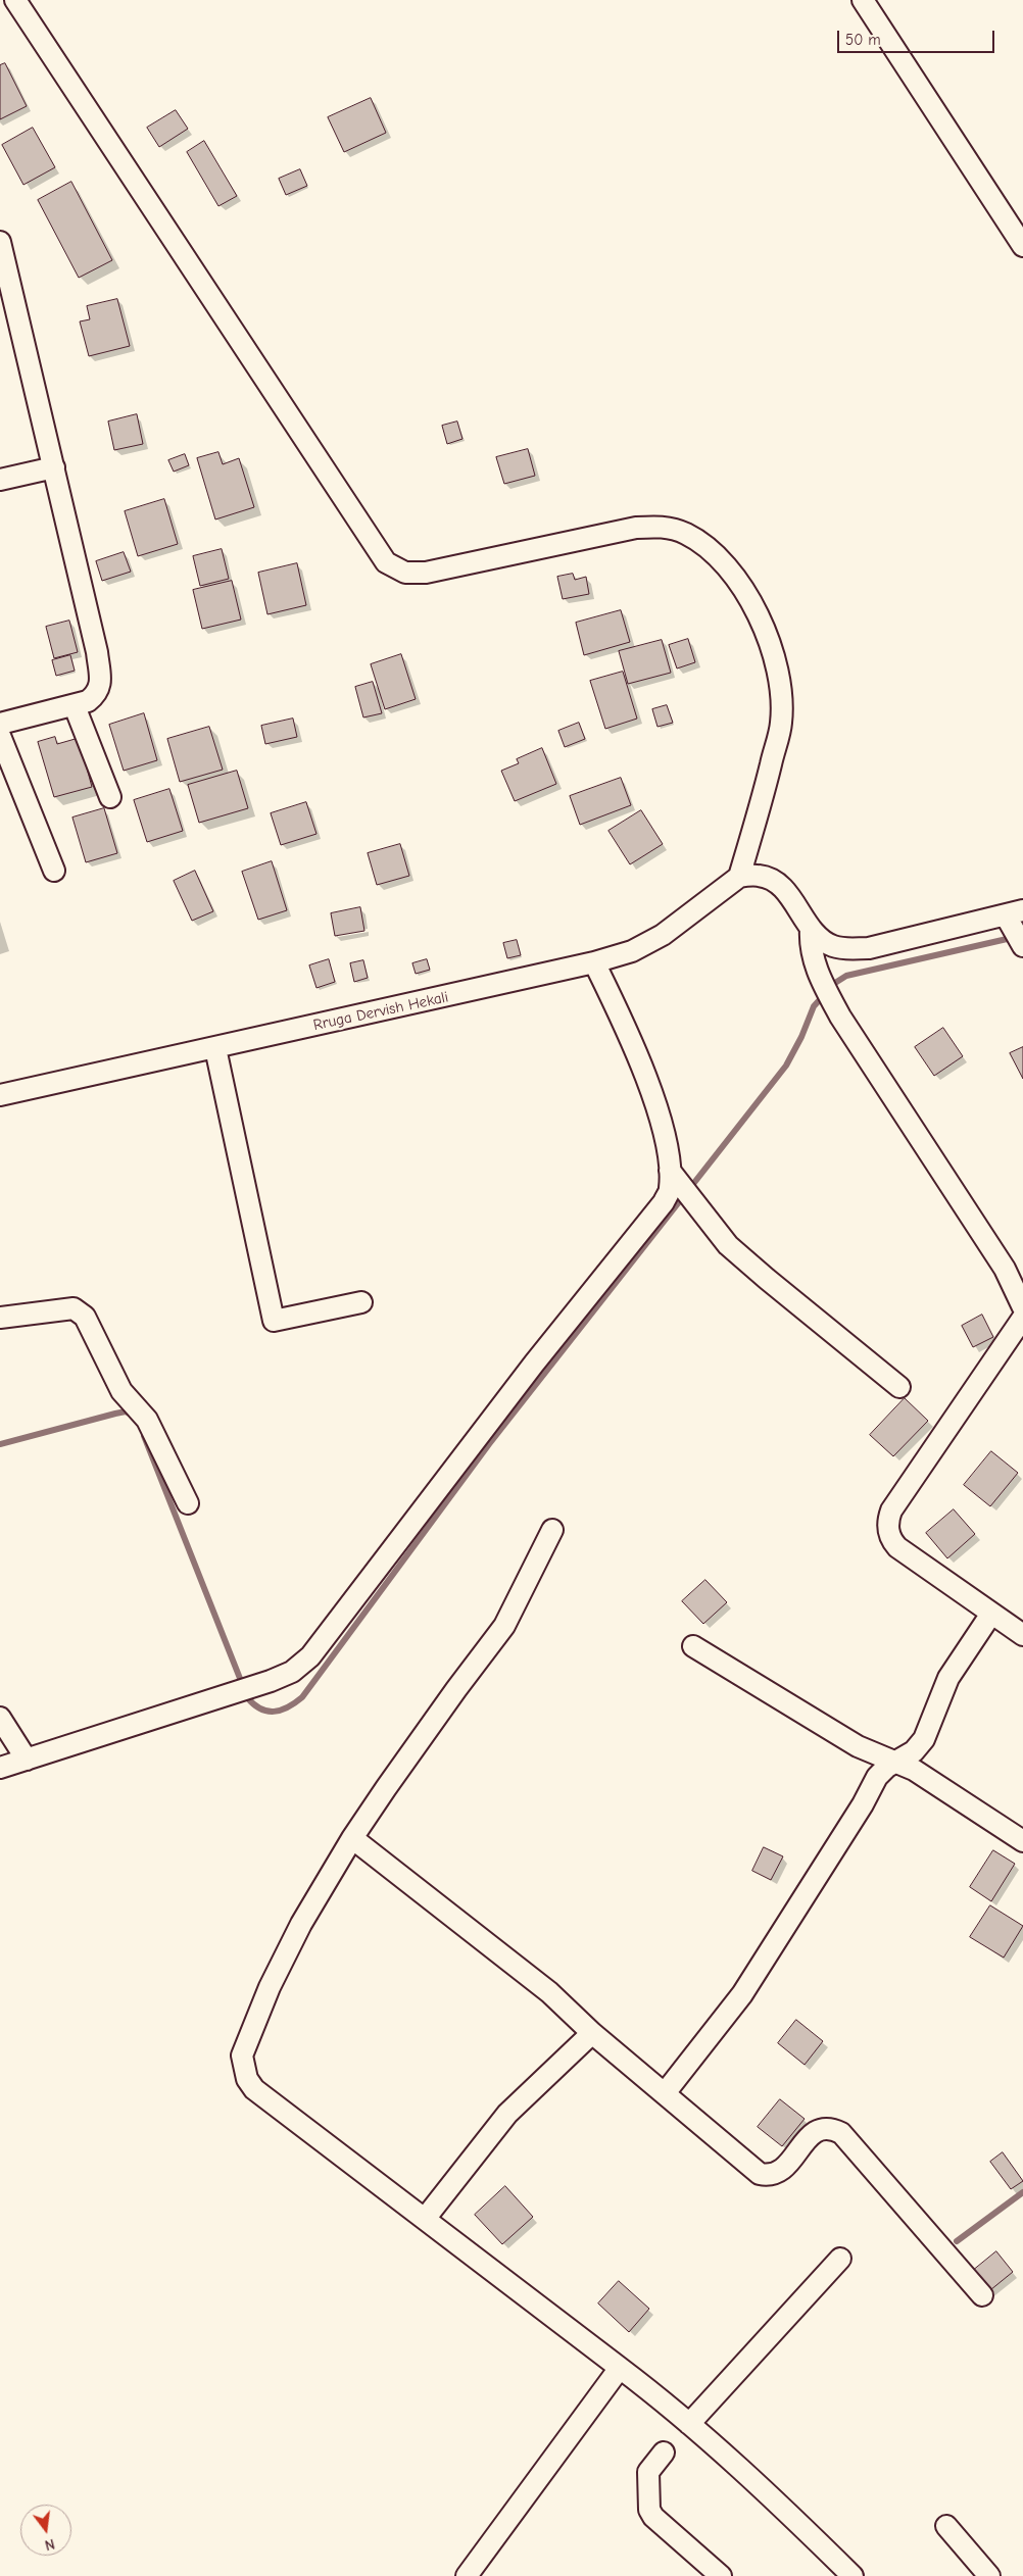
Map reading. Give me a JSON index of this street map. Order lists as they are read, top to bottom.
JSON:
{
  "streets": {
    "street": ["Rruga Dervish Hekali"]
  },
  "scale_bar": "50 m",
  "north": "bottom"
}
